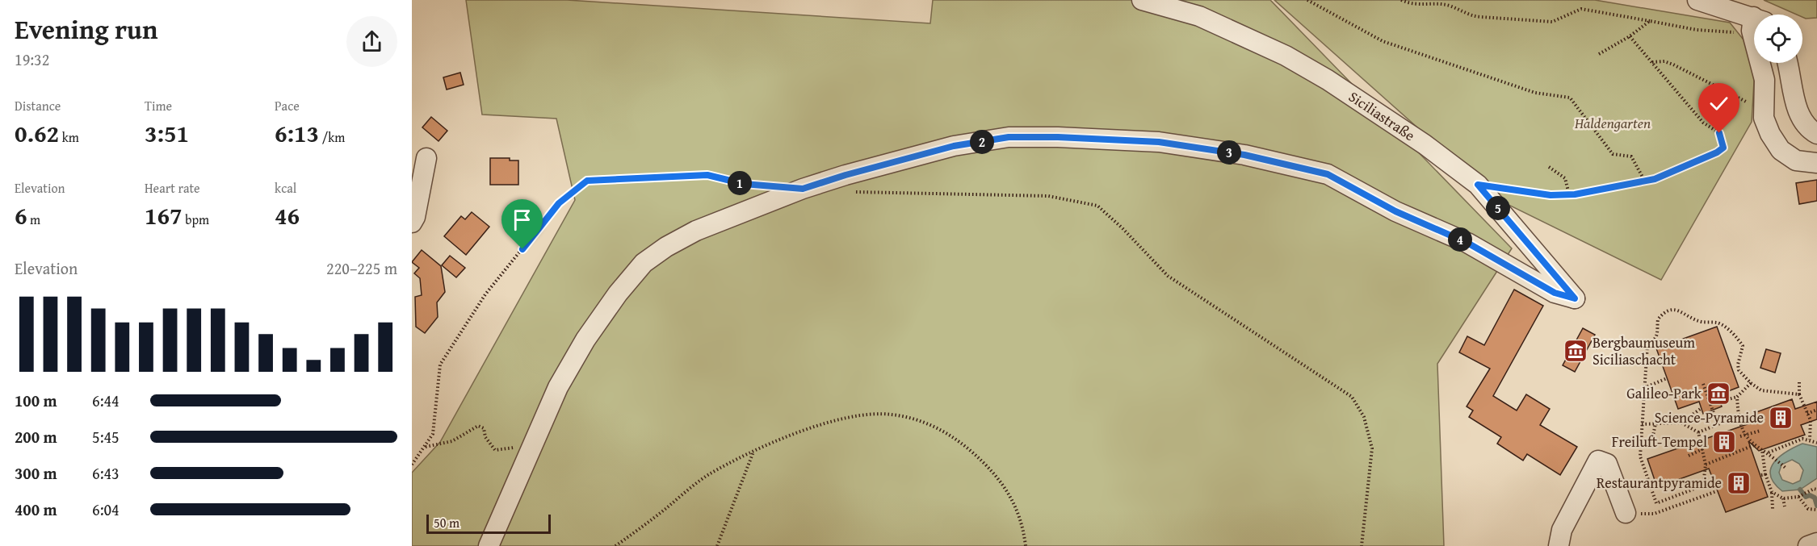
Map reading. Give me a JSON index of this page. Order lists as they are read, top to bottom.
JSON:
{
  "streets": {
    "street": ["Siciliastraße"]
  },
  "parks": ["Haldengarten"],
  "places": {
    "museum": ["Bergbaumuseum Siciliaschacht", "Galileo-Park"],
    "building": ["Science-Pyramide", "Freiluft-Tempel", "Restaurantpyramide"]
  },
  "scale_bar": "50 m",
  "page": {
    "heading": ["Evening run", "19:32"],
    "stats": [
      ["Distance", "0.62 km"],
      ["Time", "3:51"],
      ["Pace", "6:13 /km"],
      ["Elevation", "6 m"],
      ["Heart rate", "167 bpm"],
      ["kcal", "46"]
    ],
    "pins": [
      "2",
      "3",
      "1",
      "5",
      "4"
    ],
    "chart": ["Elevation", "220–225 m"],
    "list": [
      {
        "name": "100 m",
        "note": "6:44"
      },
      {
        "name": "200 m",
        "note": "5:45"
      },
      {
        "name": "300 m",
        "note": "6:43"
      },
      {
        "name": "400 m",
        "note": "6:04"
      }
    ],
    "scale": "50 m"
  }
}
